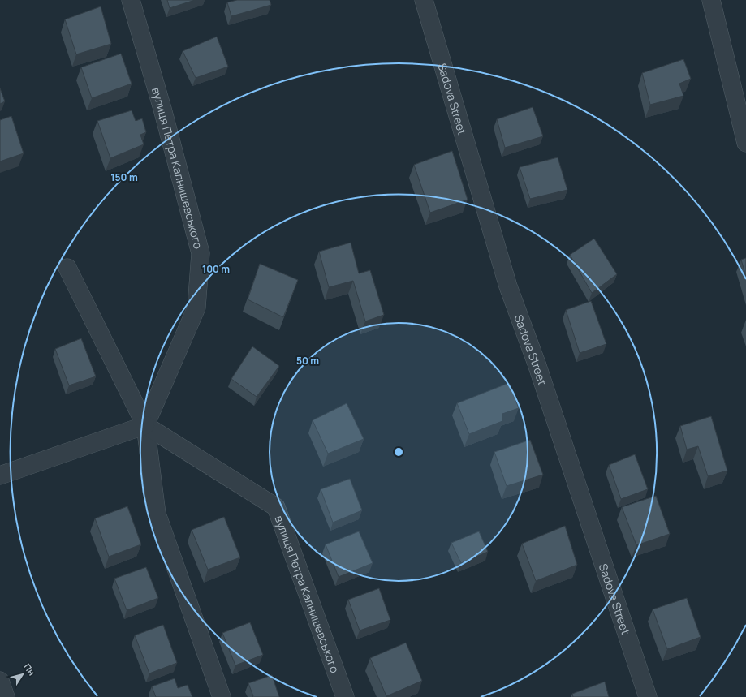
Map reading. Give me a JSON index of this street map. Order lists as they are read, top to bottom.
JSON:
{
  "streets": {
    "street": ["Sadova Street", "вулиця Петра Калнишевського"]
  },
  "north": "top right",
  "rings": ["150 m", "100 m", "50 m"]
}
